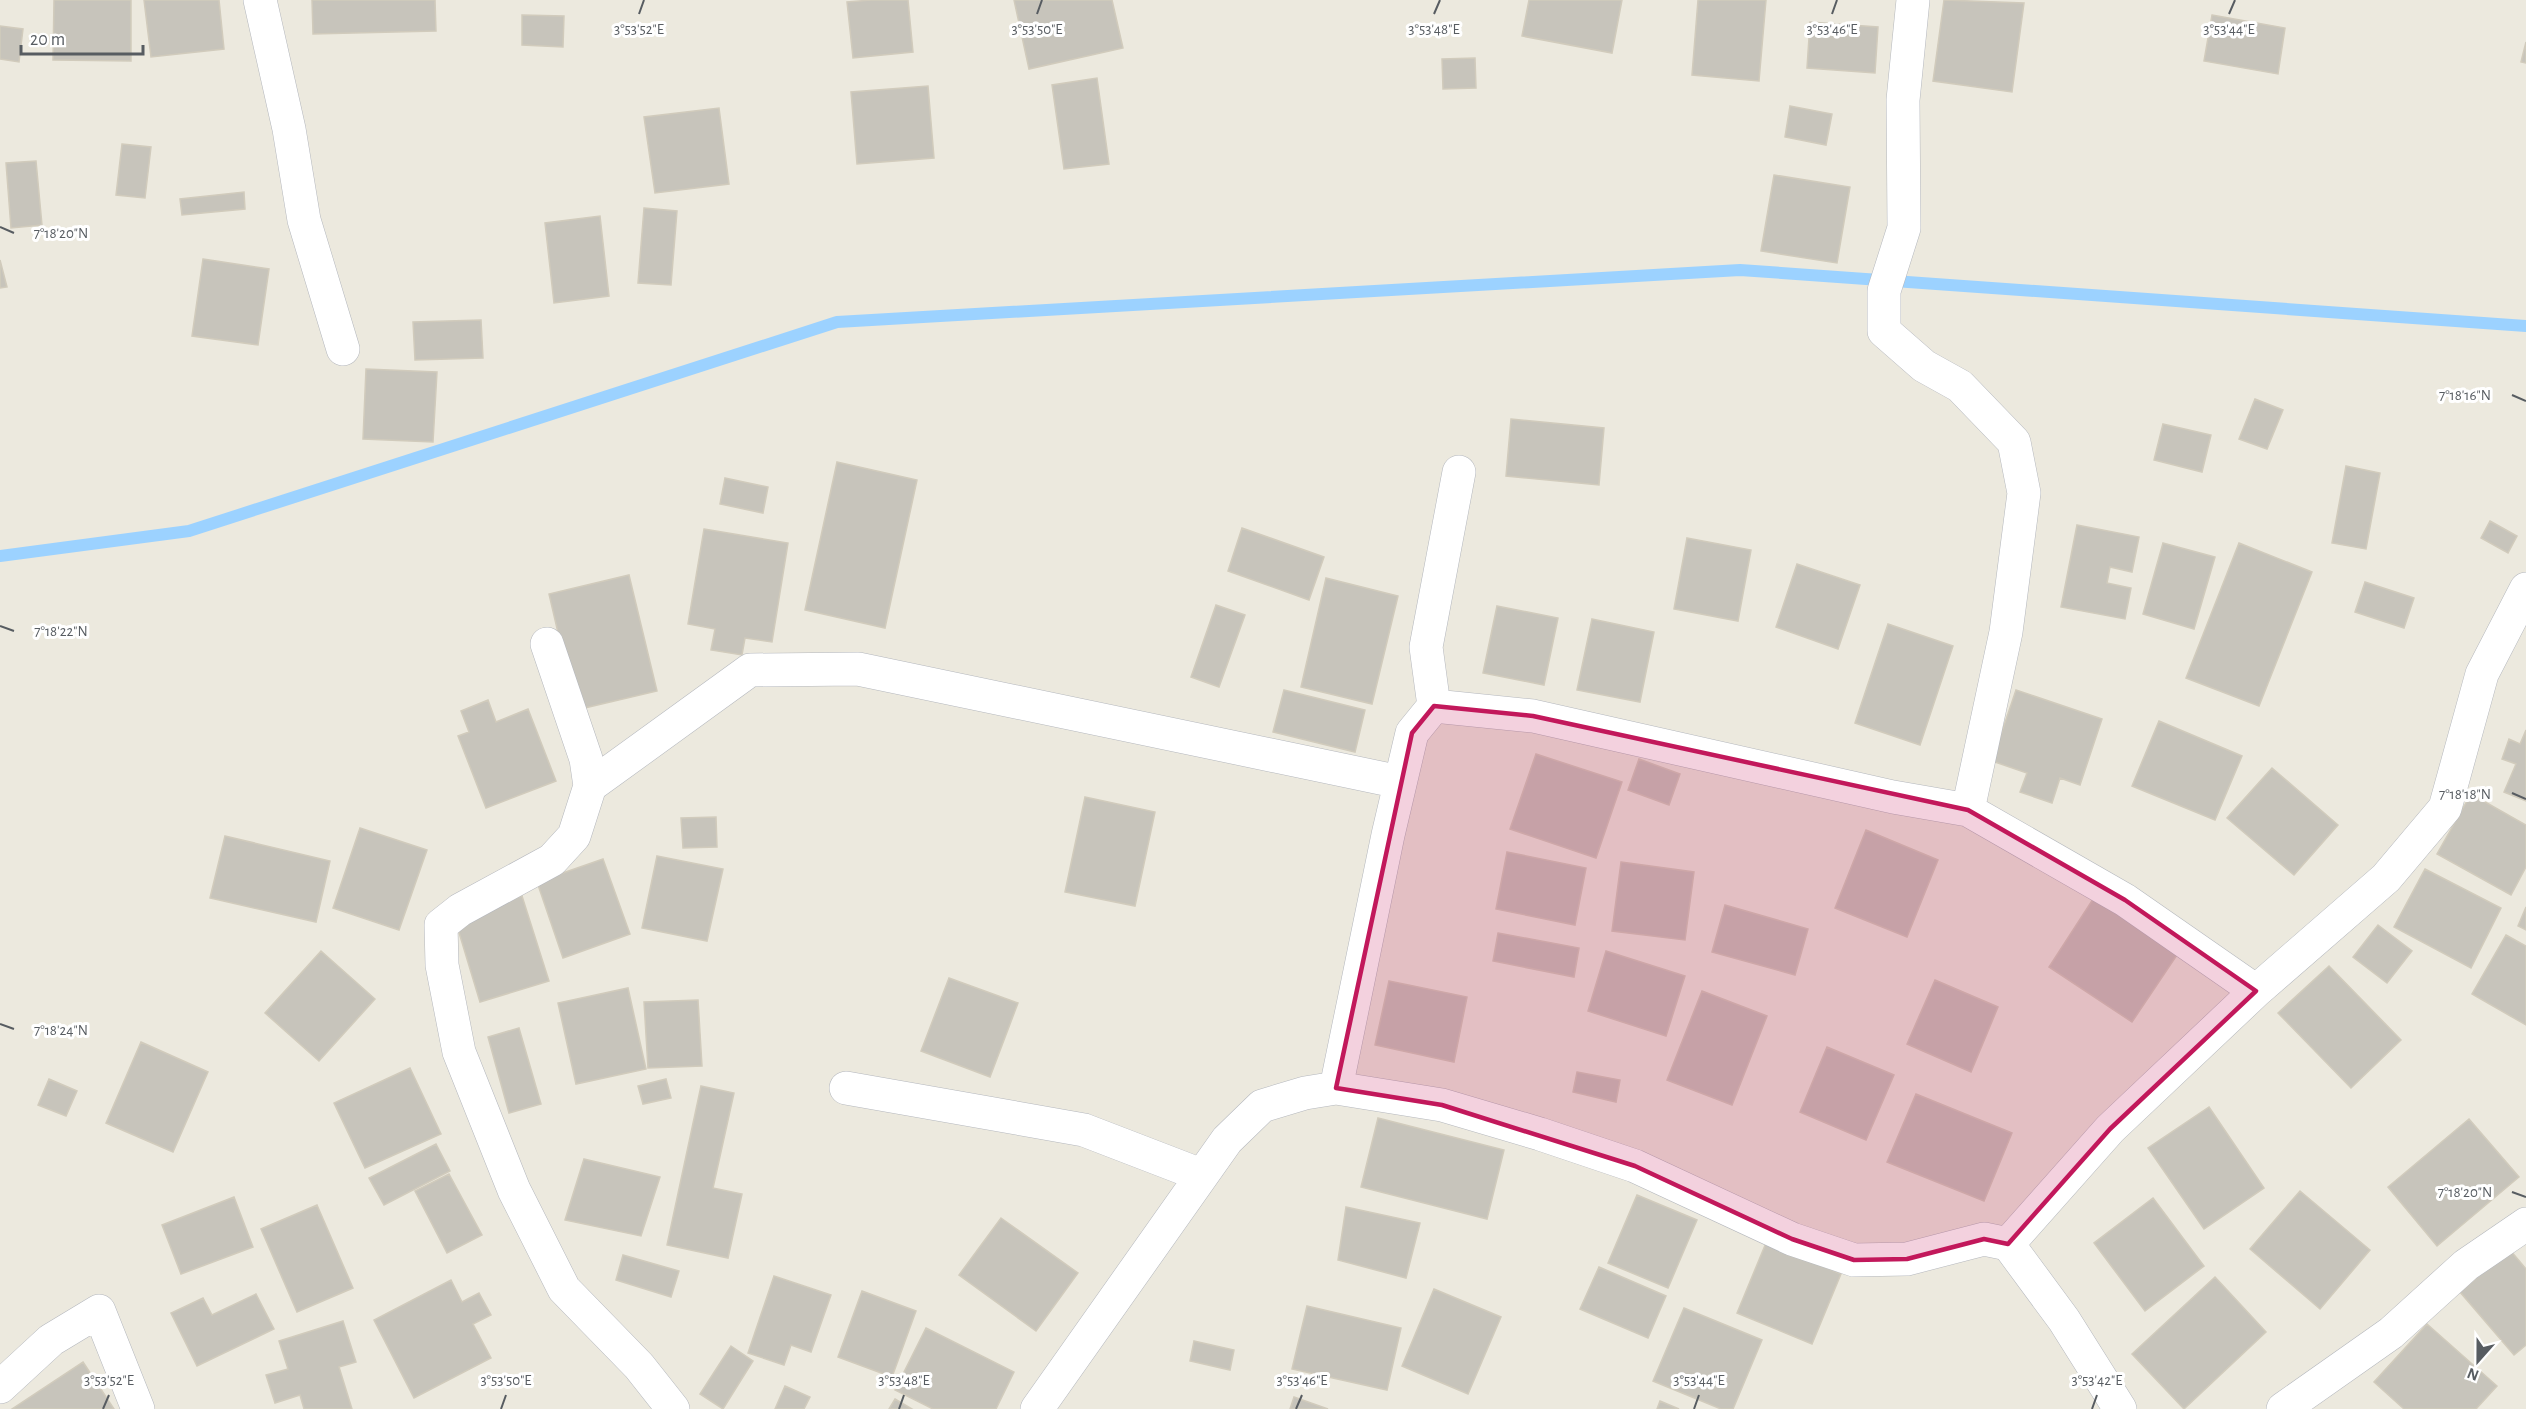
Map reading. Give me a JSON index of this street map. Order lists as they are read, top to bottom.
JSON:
{
  "scale_bar": "20 m",
  "north": "bottom",
  "coordinates": [
    "3°53'52\"E",
    "3°53'50\"E",
    "3°53'48\"E",
    "3°53'46\"E",
    "3°53'44\"E",
    "7°18'20\"N",
    "7°18'16\"N",
    "7°18'22\"N",
    "7°18'18\"N",
    "7°18'24\"N",
    "3°53'42\"E"
  ]
}
